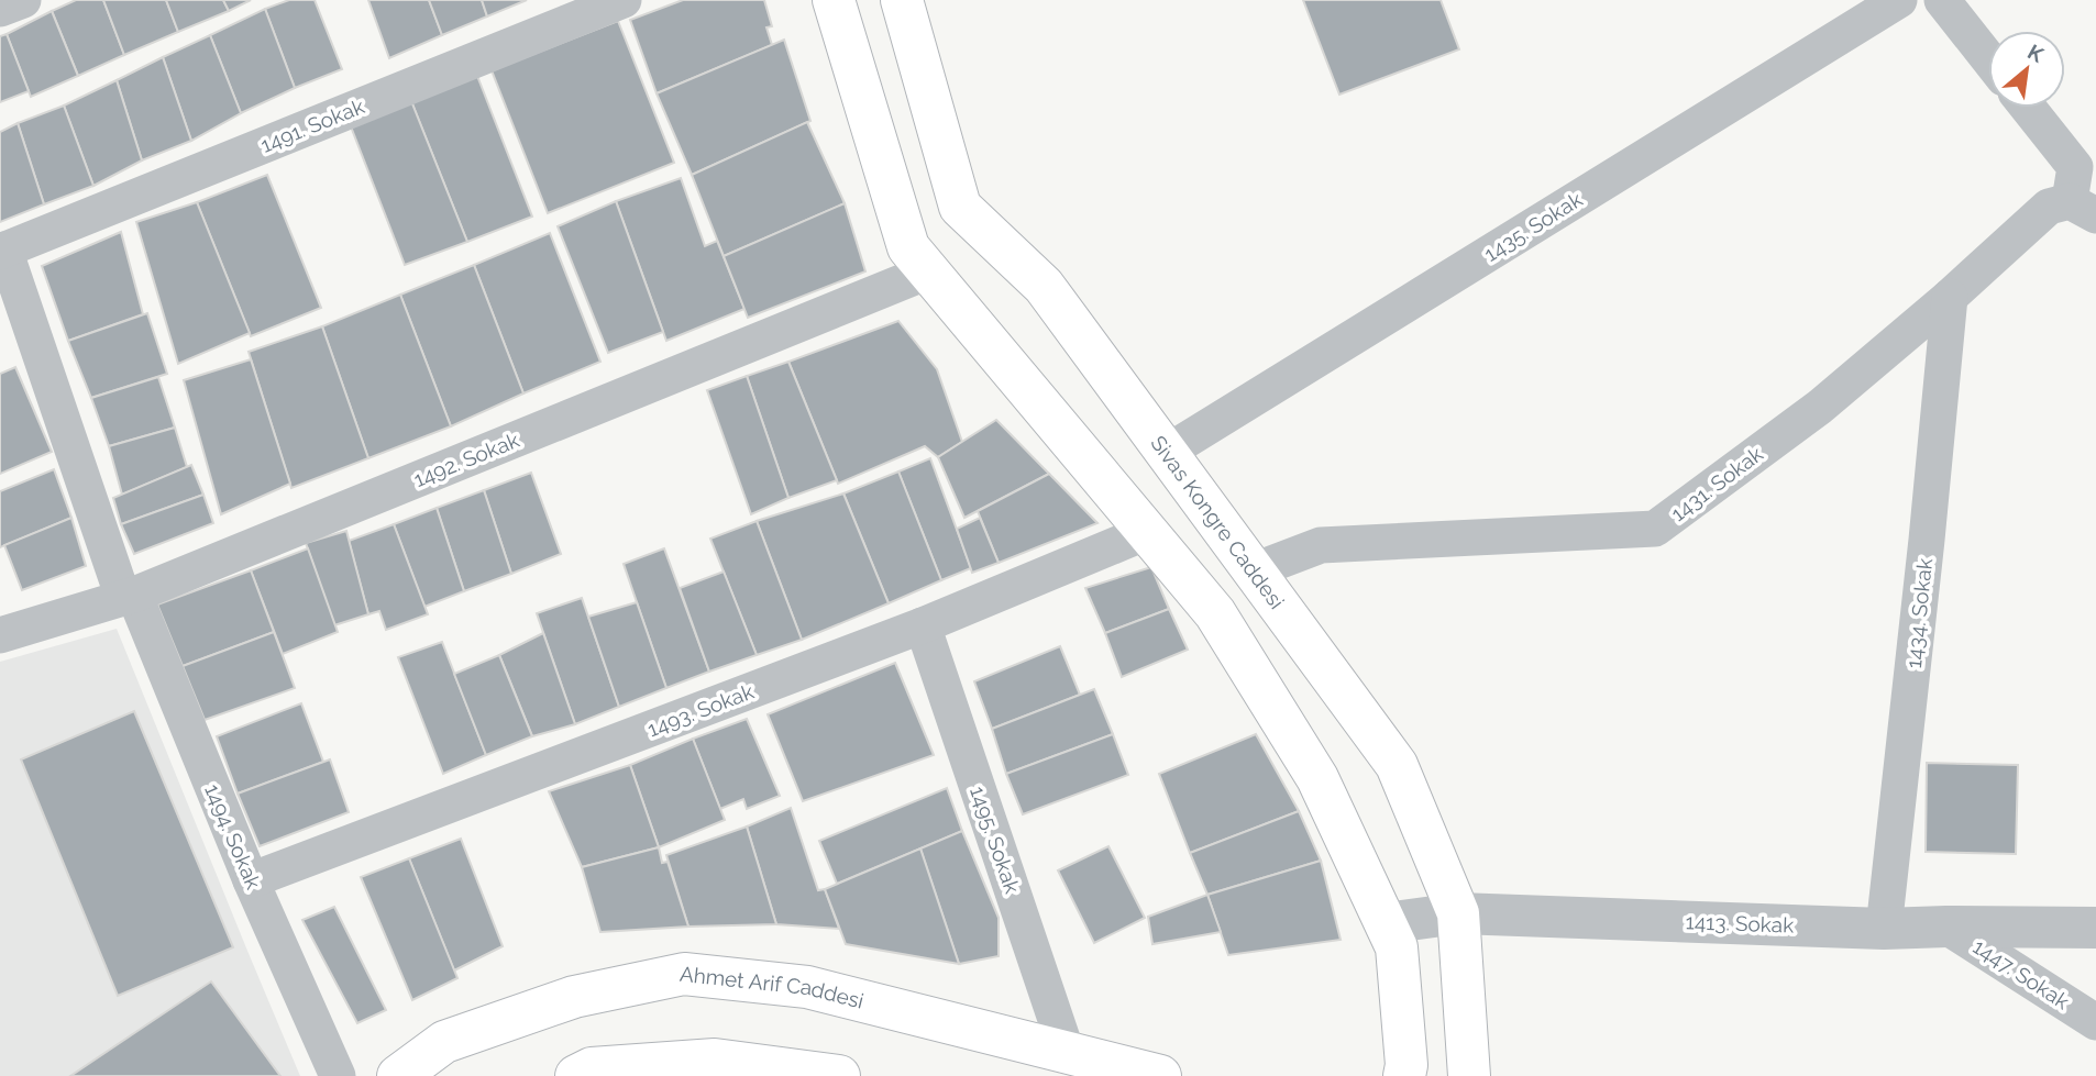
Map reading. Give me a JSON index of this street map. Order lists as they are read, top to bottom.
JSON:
{
  "streets": {
    "main road": ["Sivas Kongre Caddesi", "Ahmet Arif Caddesi"],
    "street": [
      "1491. Sokak",
      "1435. Sokak",
      "1492. Sokak",
      "1431. Sokak",
      "1434. Sokak",
      "1493. Sokak",
      "1494. Sokak",
      "1495. Sokak",
      "1413. Sokak",
      "1447. Sokak"
    ]
  },
  "crossings": [
    ["1491. Sokak", "1494. Sokak"],
    ["1435. Sokak", "Sivas Kongre Caddesi"],
    ["1492. Sokak", "1494. Sokak"],
    ["1431. Sokak", "Sivas Kongre Caddesi"],
    ["1431. Sokak", "1434. Sokak"],
    ["Sivas Kongre Caddesi", "1413. Sokak"],
    ["1434. Sokak", "1413. Sokak"],
    ["1493. Sokak", "1494. Sokak"],
    ["1493. Sokak", "1495. Sokak"],
    ["1495. Sokak", "Ahmet Arif Caddesi"],
    ["1413. Sokak", "1447. Sokak"]
  ],
  "north": "top right"
}
